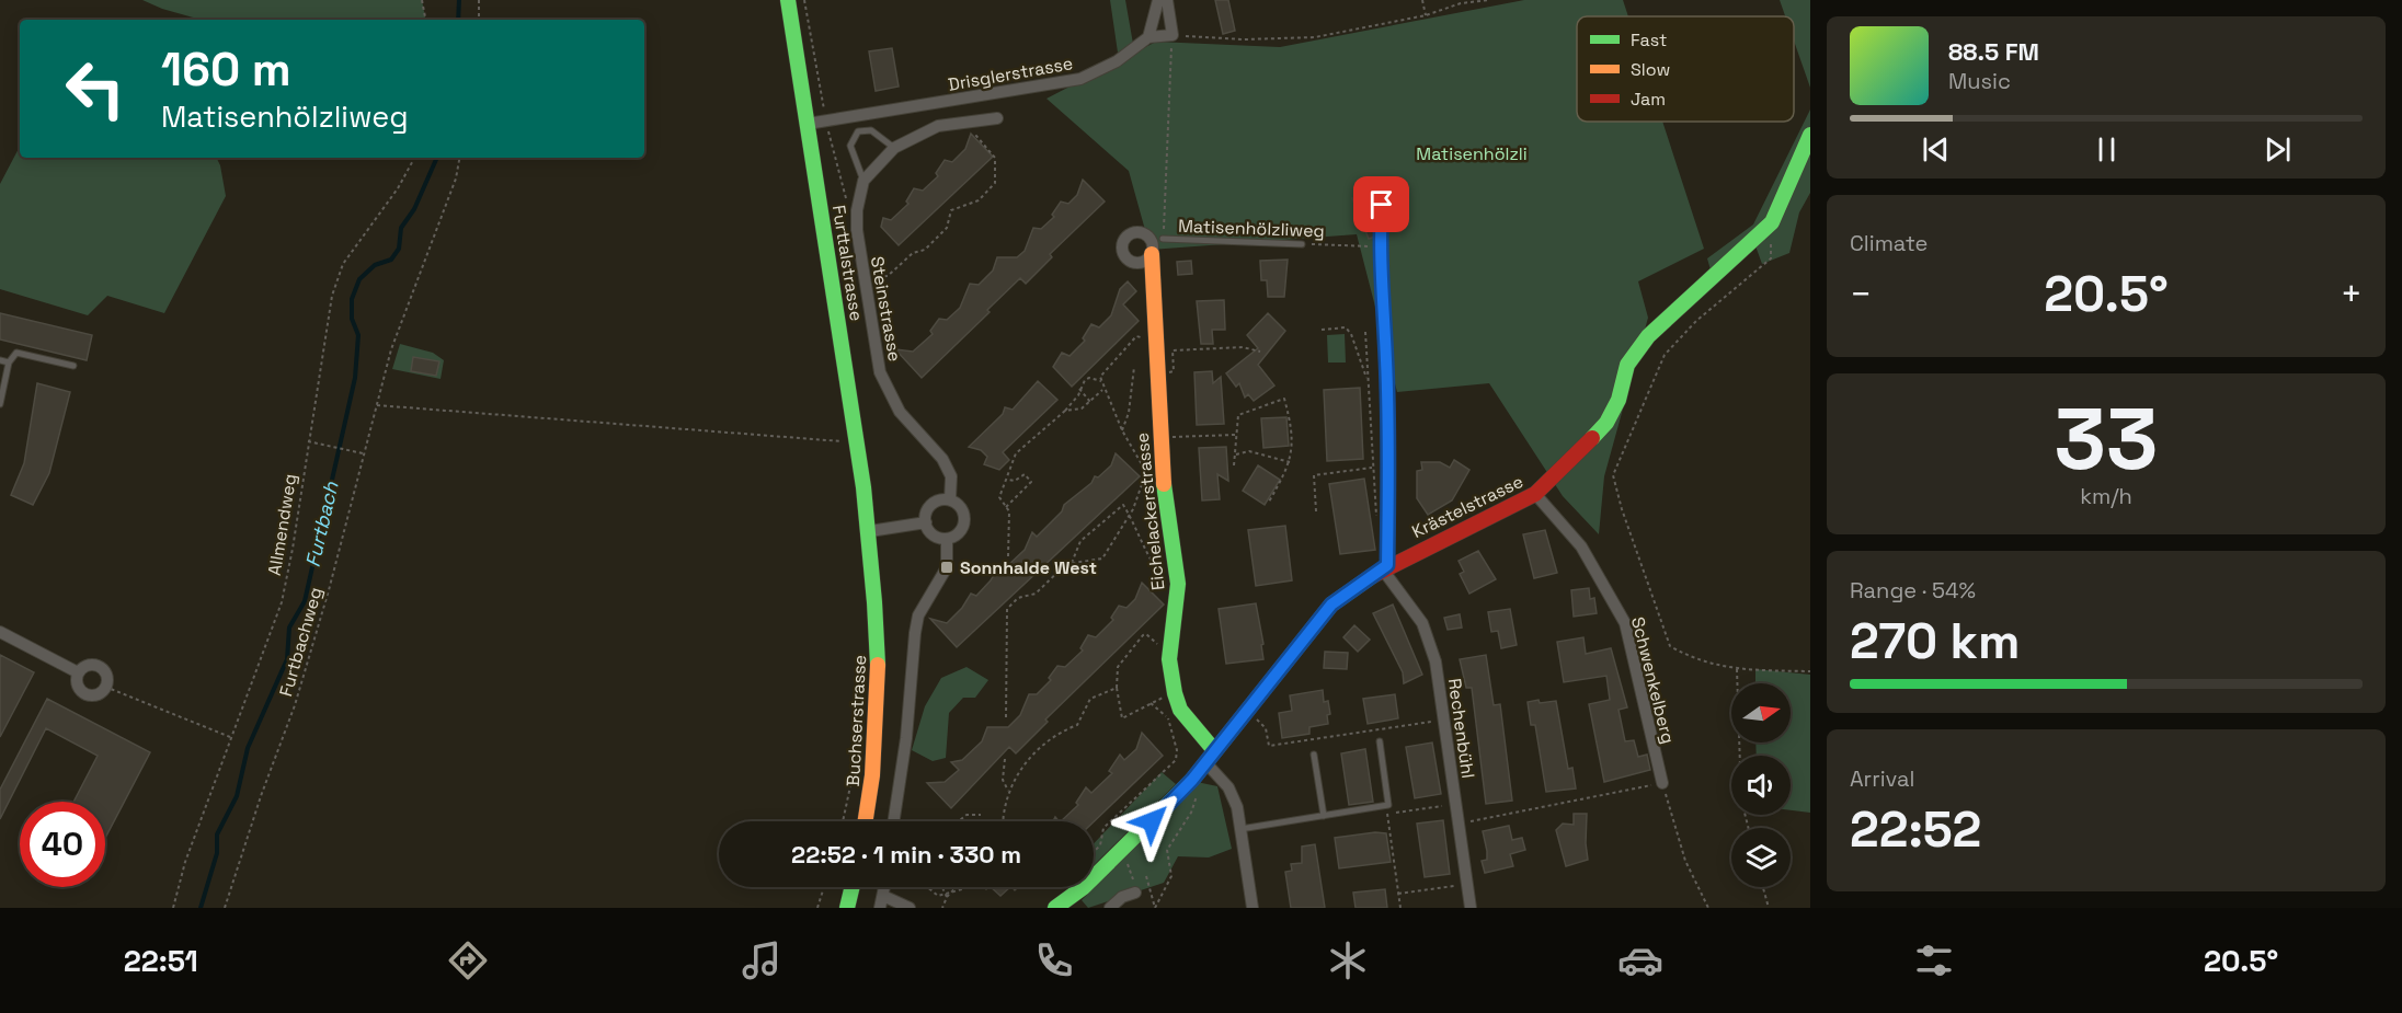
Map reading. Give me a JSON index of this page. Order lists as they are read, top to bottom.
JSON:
{
  "streets": {
    "street": [
      "Drisglerstrasse",
      "Furttalstrasse",
      "Steinstrasse",
      "Krästelstrasse",
      "Eichelackerstrasse",
      "Schwenkelberg",
      "Buchserstrasse",
      "Rechenbühl"
    ],
    "lane": ["Matisenhölzliweg"],
    "path": ["Allmendweg", "Furtbachweg"]
  },
  "crossings": [
    ["Drisglerstrasse", "Furttalstrasse"],
    ["Furttalstrasse", "Buchserstrasse"],
    ["Krästelstrasse", "Eichelackerstrasse"],
    ["Krästelstrasse", "Schwenkelberg"],
    ["Krästelstrasse", "Rechenbühl"]
  ],
  "water": ["Furtbach"],
  "parks": ["Matisenhölzli"],
  "places": {
    "transit": ["Sonnhalde West"]
  },
  "legend": ["Fast", "Slow", "Jam"],
  "north": "right",
  "page": {
    "turn": ["160 m", "Matisenhölzliweg"],
    "song": ["88.5 FM", "Music"],
    "tile": [
      "Climate",
      ["33", "km/h"],
      ["Range · 54%", "270 km"],
      ["Arrival", "22:52"]
    ],
    "heat": ["−", "20.5°", "+"],
    "limit": "40",
    "trip": "22:52 · 1 min · 330 m",
    "tabs": ["22:51", "20.5°"]
  }
}
